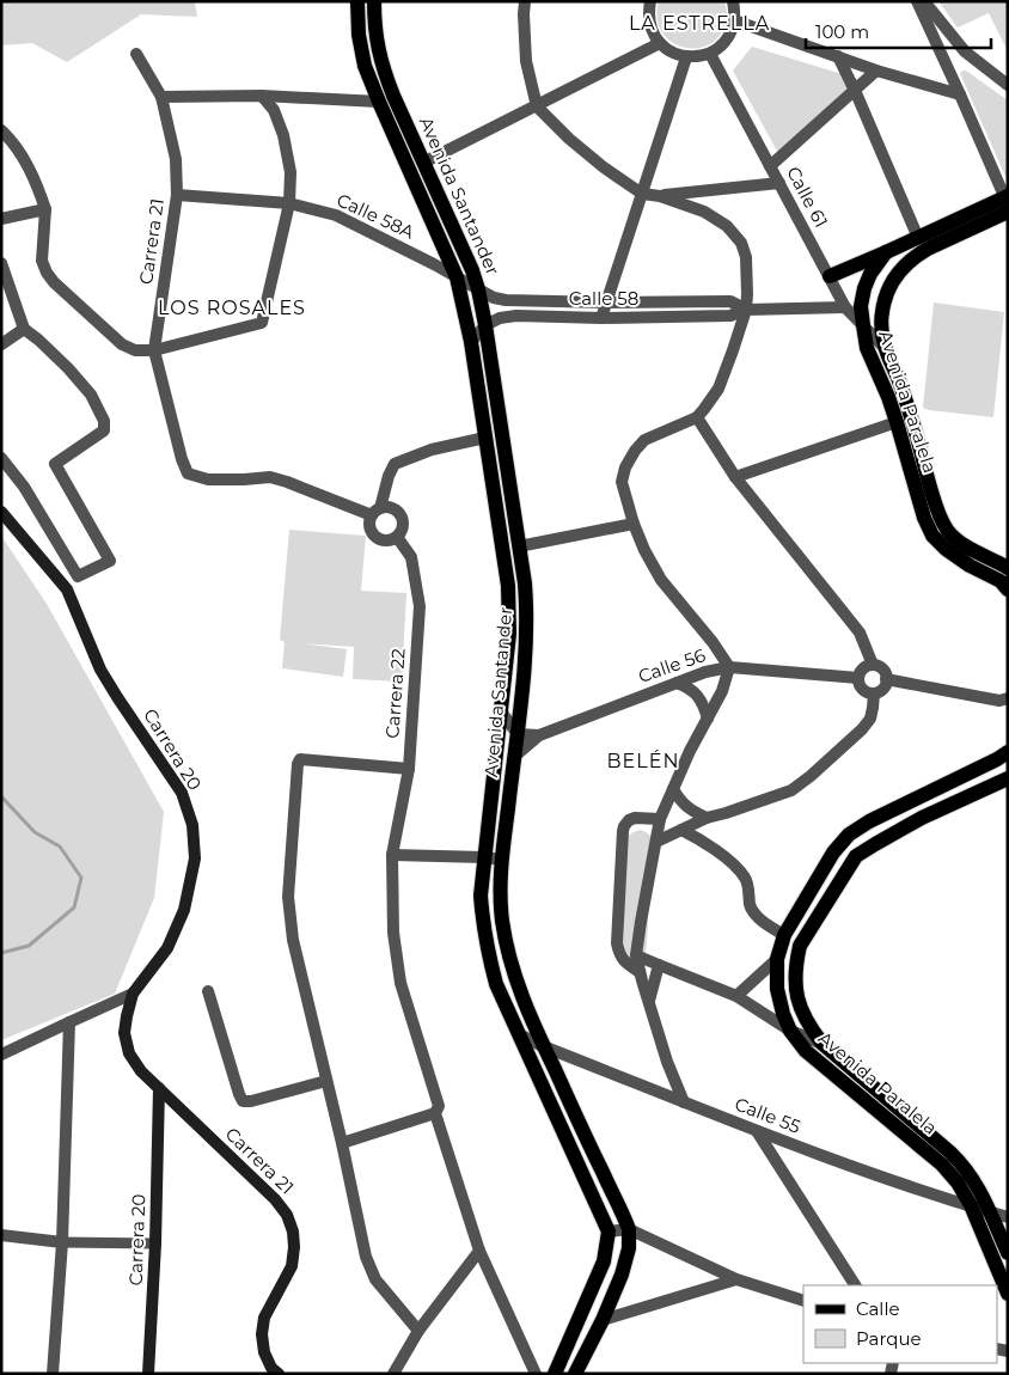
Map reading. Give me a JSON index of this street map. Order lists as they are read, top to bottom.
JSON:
{
  "streets": {
    "main road": [
      "Avenida Santander",
      "Carrera 21",
      "Avenida Paralela",
      "Carrera 20"
    ],
    "street": [
      "Calle 61",
      "Calle 58A",
      "Calle 58",
      "Calle 56",
      "Carrera 22",
      "Calle 55"
    ]
  },
  "crossings": [
    ["Avenida Santander", "Calle 58A"],
    ["Avenida Santander", "Calle 58"],
    ["Avenida Santander", "Calle 56"],
    ["Avenida Santander", "Calle 55"],
    ["Calle 61", "Calle 58"],
    ["Calle 61", "Avenida Paralela"],
    ["Calle 58A", "Carrera 21"],
    ["Calle 58A", "Calle 58"],
    ["Carrera 21", "Carrera 22"],
    ["Carrera 21", "Carrera 20"],
    ["Avenida Paralela", "Calle 55"]
  ],
  "districts": ["LA ESTRELLA", "LOS ROSALES", "BELÉN"],
  "legend": ["Calle", "Parque"],
  "scale_bar": "100 m"
}
